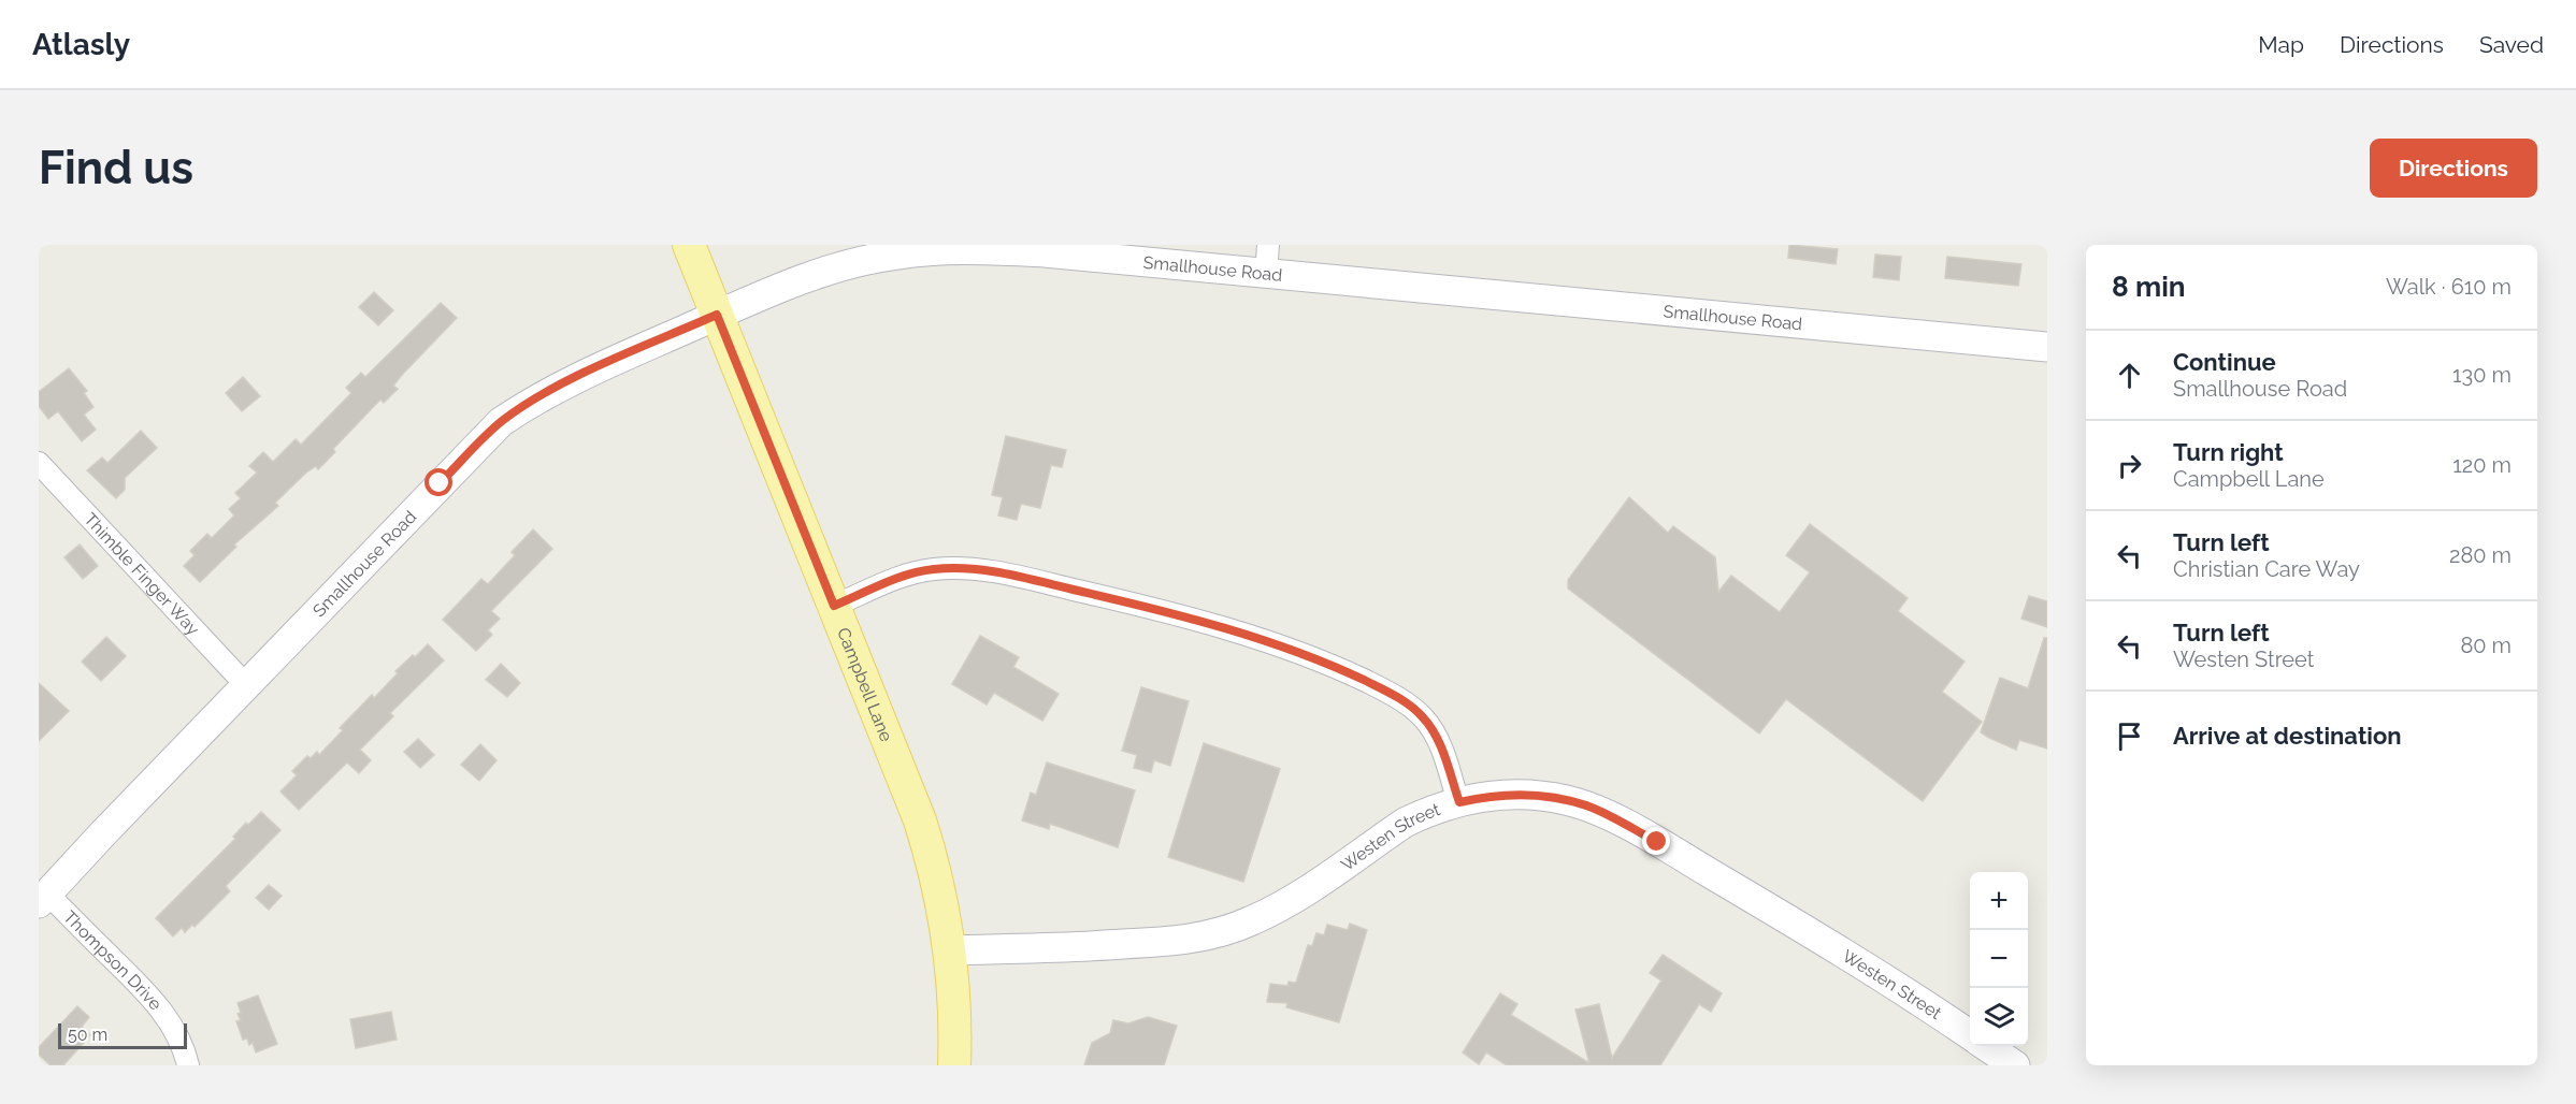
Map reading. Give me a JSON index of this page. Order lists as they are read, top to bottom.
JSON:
{
  "streets": {
    "main road": ["Campbell Lane"],
    "street": [
      "Smallhouse Road",
      "Thimble Finger Way",
      "Westen Street",
      "Thompson Drive"
    ]
  },
  "crossings": [
    ["Smallhouse Road", "Thimble Finger Way"],
    ["Smallhouse Road", "Campbell Lane"],
    ["Smallhouse Road", "Thompson Drive"],
    ["Campbell Lane", "Westen Street"]
  ],
  "scale_bar": "50 m",
  "page": {
    "header": "Atlasly",
    "nav": ["Map", "Directions", "Saved"],
    "buttons": "Directions",
    "title": "Find us",
    "heading": ["8 min", "Walk · 610 m"],
    "list": [
      ["Continue", "Smallhouse Road", "130 m"],
      ["Turn right", "Campbell Lane", "120 m"],
      ["Turn left", "Christian Care Way", "280 m"],
      ["Turn left", "Westen Street", "80 m"],
      "Arrive at destination"
    ],
    "map_buttons": ["+", "−"],
    "scale": "50 m"
  }
}
